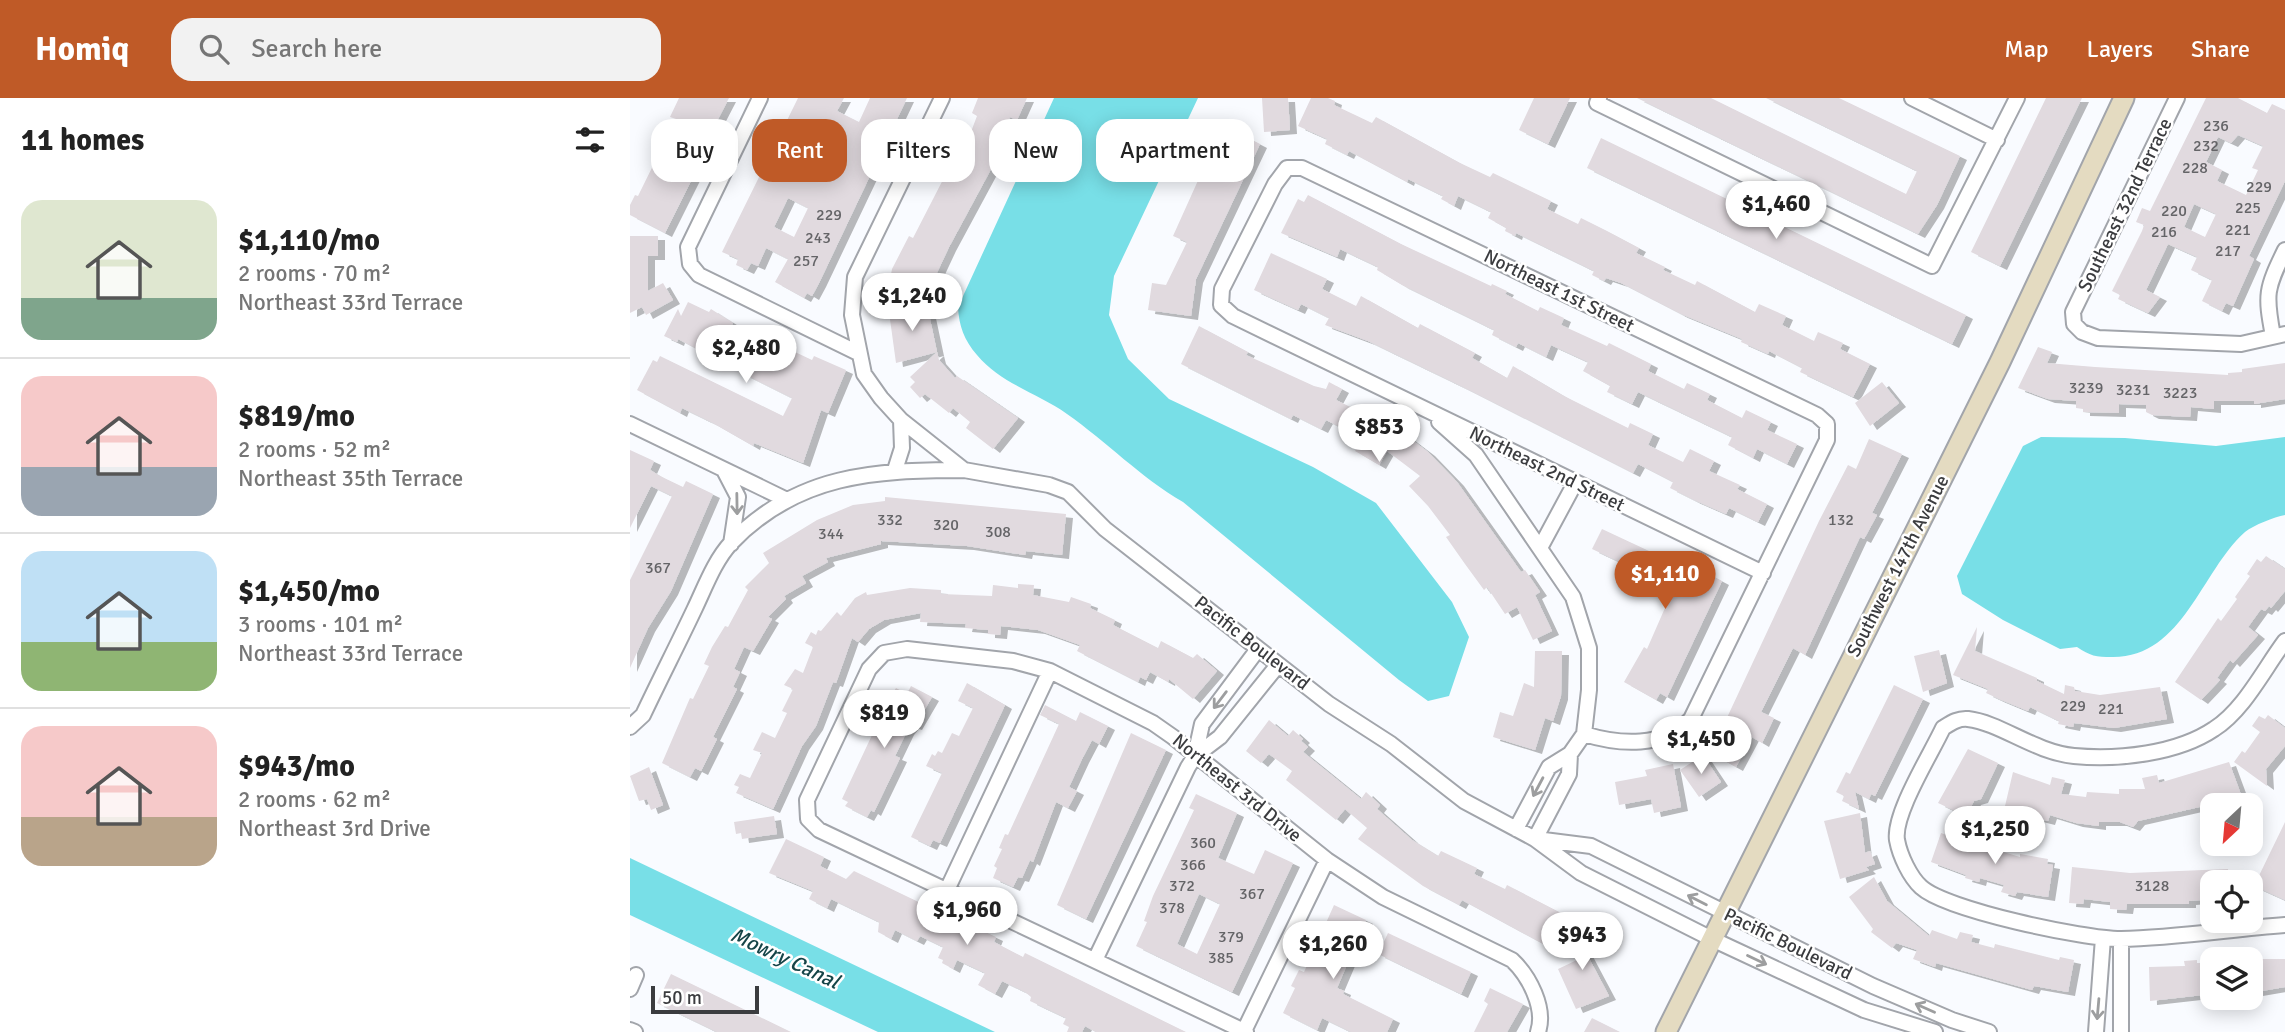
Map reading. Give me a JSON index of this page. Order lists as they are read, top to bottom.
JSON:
{
  "streets": {
    "street": [
      "Southeast 32nd Terrace",
      "Northeast 1st Street",
      "Northeast 2nd Street",
      "Southwest 147th Avenue",
      "Pacific Boulevard",
      "Northeast 3rd Drive"
    ]
  },
  "crossings": [
    ["Northeast 1st Street", "Northeast 2nd Street"],
    ["Southwest 147th Avenue", "Pacific Boulevard"]
  ],
  "water": ["Mowry Canal"],
  "house_numbers": [
    "236",
    "232",
    "228",
    "229",
    "225",
    "220",
    "229",
    "221",
    "216",
    "243",
    "217",
    "257",
    "3239",
    "3231",
    "3223",
    "332",
    "132",
    "320",
    "308",
    "344",
    "367",
    "229",
    "221",
    "360",
    "366",
    "372",
    "3128",
    "367",
    "378",
    "379",
    "385"
  ],
  "scale_bar": "50 m",
  "north": "bottom left",
  "page": {
    "header": "Homiq",
    "search": "Search here",
    "nav": ["Map", "Layers", "Share"],
    "heading": "11 homes",
    "chip": [
      "Buy",
      "Rent",
      "Filters",
      "New",
      "Apartment"
    ],
    "price": [
      "$1,460",
      "$1,240",
      "$2,480",
      "$853",
      "$1,110",
      "$819",
      "$1,450",
      "$1,250",
      "$1,960",
      "$943",
      "$1,260"
    ],
    "list": [
      {
        "name": "$1,110/mo",
        "note": "2 rooms · 70 m² · Northeast 33rd Terrace"
      },
      {
        "name": "$819/mo",
        "note": "2 rooms · 52 m² · Northeast 35th Terrace"
      },
      {
        "name": "$1,450/mo",
        "note": "3 rooms · 101 m² · Northeast 33rd Terrace"
      },
      {
        "name": "$943/mo",
        "note": "2 rooms · 62 m² · Northeast 3rd Drive"
      }
    ],
    "scale": "50 m"
  }
}
